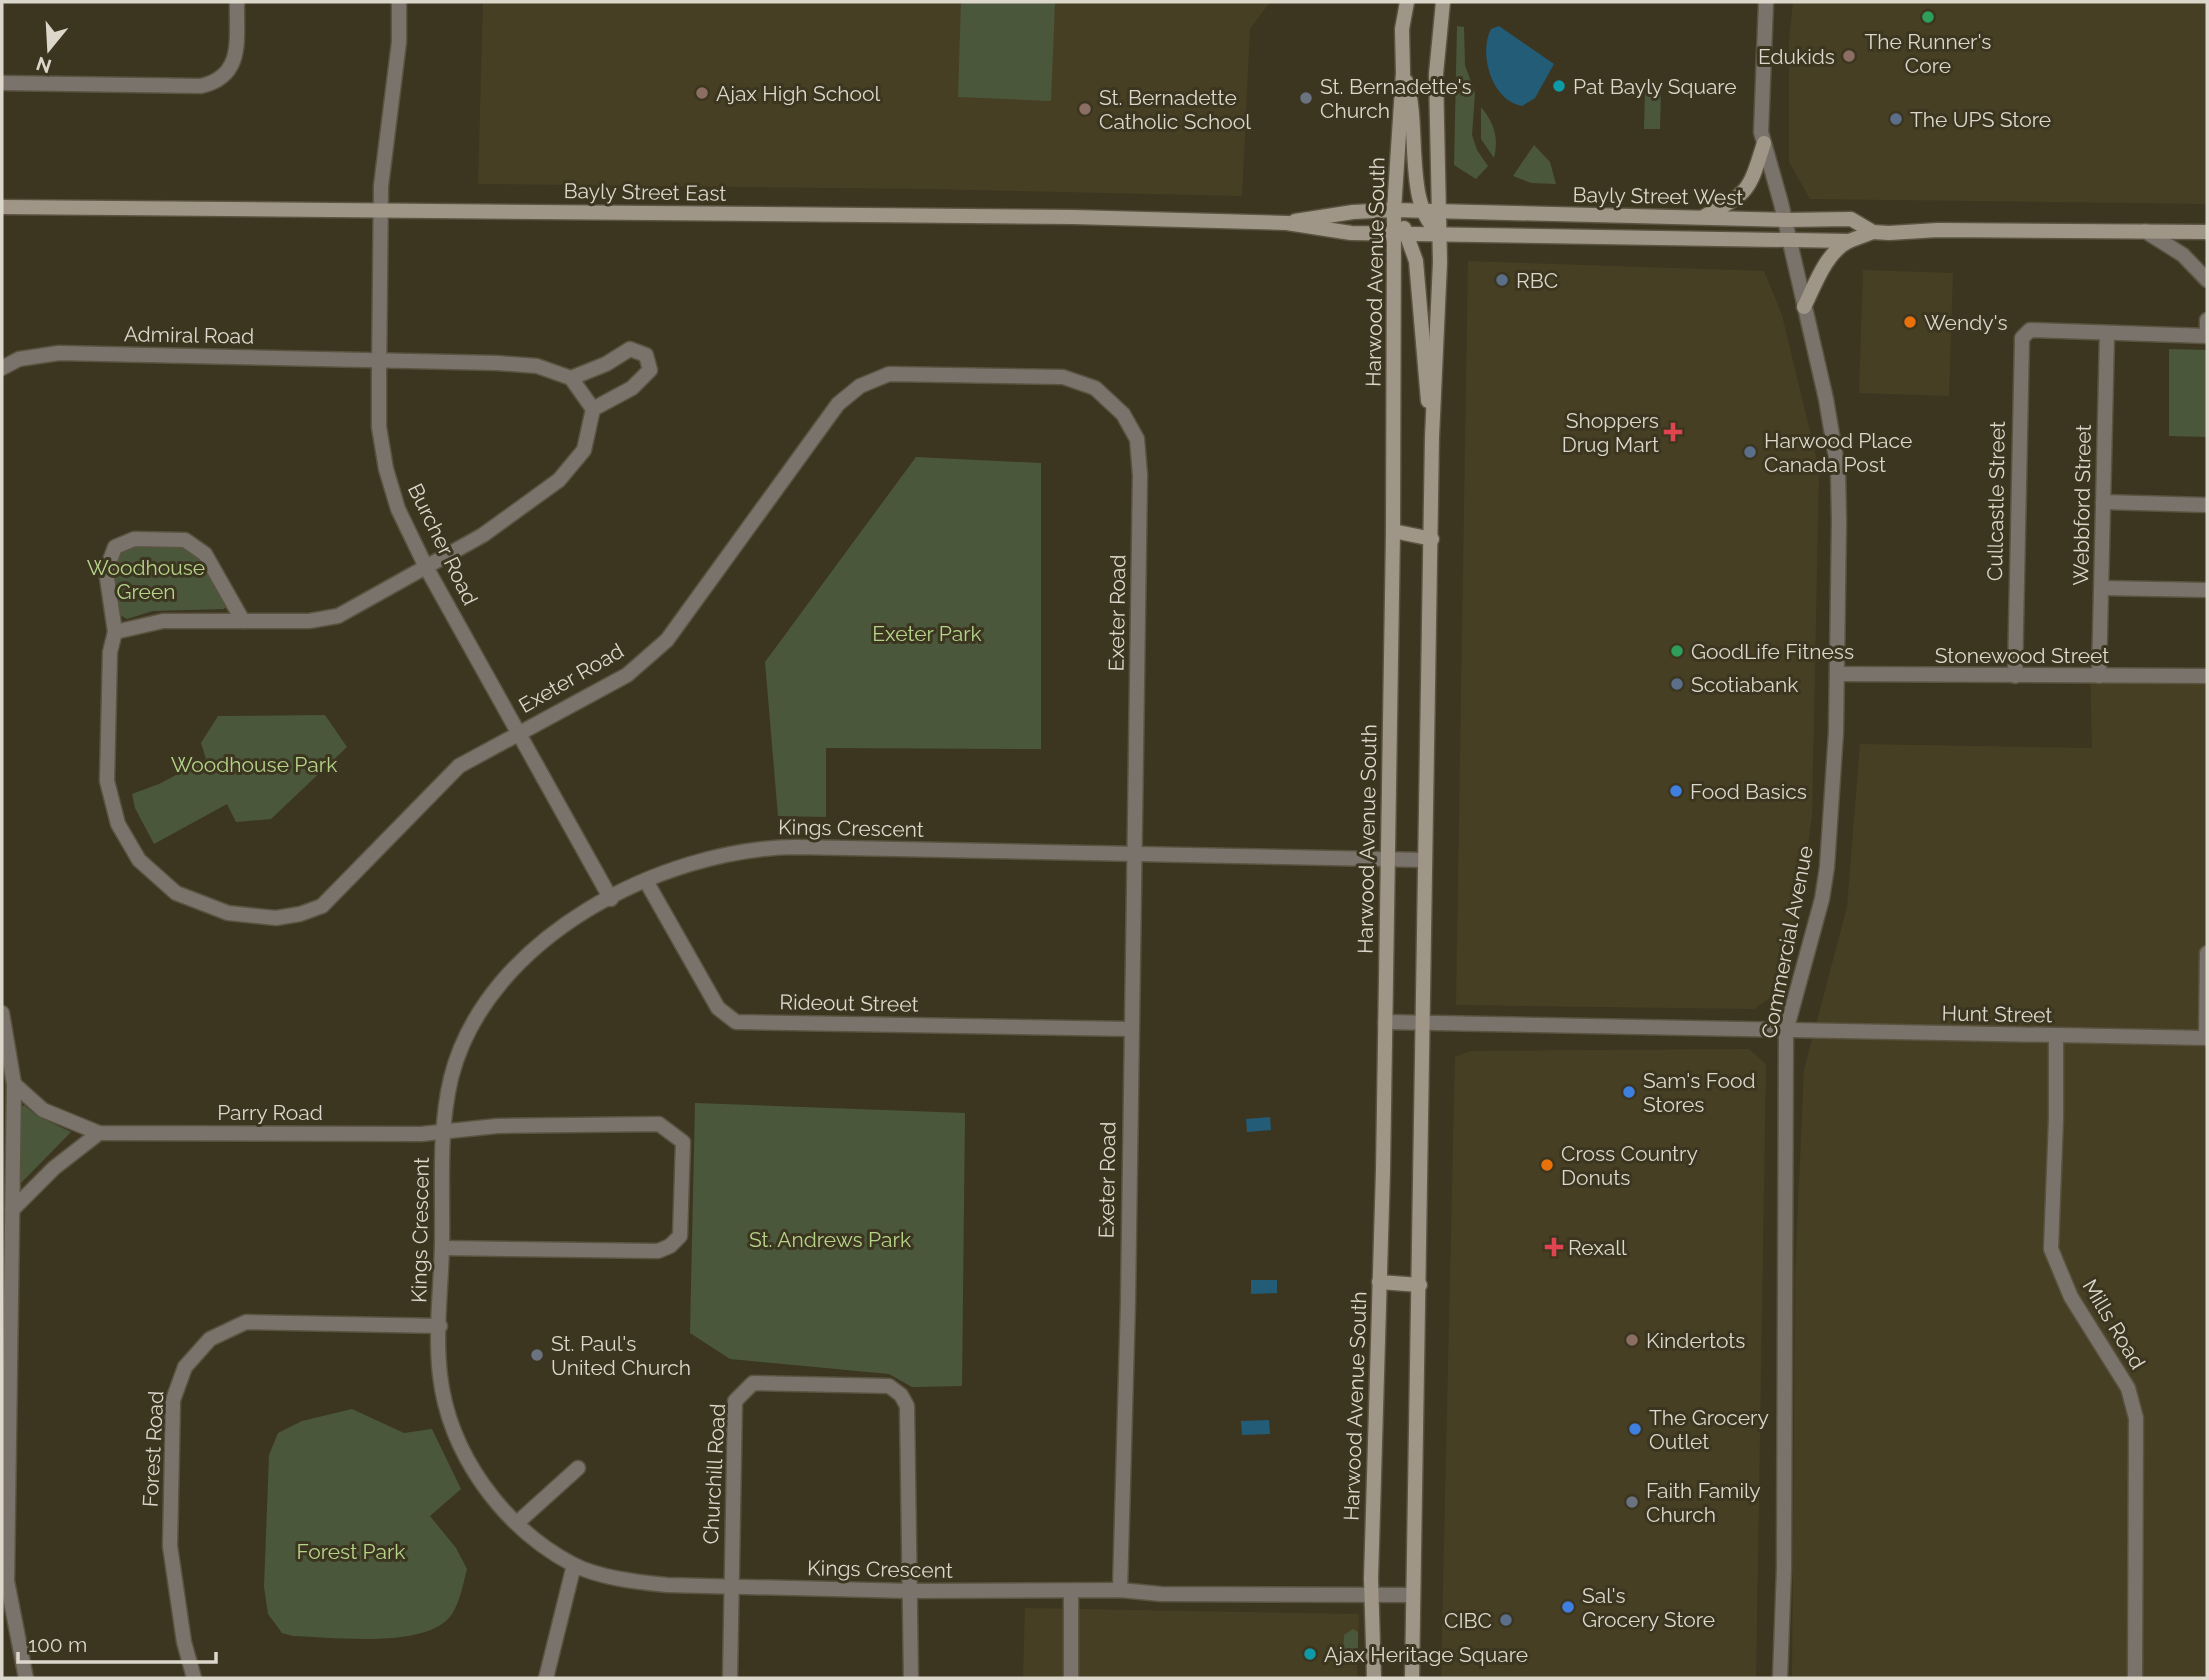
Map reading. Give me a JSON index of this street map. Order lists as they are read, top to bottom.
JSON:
{
  "streets": {
    "main road": ["Bayly Street East", "Bayly Street West", "Harwood Avenue South"],
    "street": [
      "Admiral Road",
      "Cullcastle Street",
      "Webbford Street",
      "Burcher Road",
      "Exeter Road",
      "Stonewood Street",
      "Kings Crescent",
      "Commercial Avenue",
      "Rideout Street",
      "Hunt Street",
      "Parry Road",
      "Mills Road",
      "Forest Road",
      "Churchill Road"
    ]
  },
  "crossings": [
    ["Bayly Street East", "Bayly Street West"],
    ["Bayly Street East", "Harwood Avenue South"],
    ["Bayly Street East", "Burcher Road"],
    ["Bayly Street West", "Harwood Avenue South"],
    ["Bayly Street West", "Commercial Avenue"],
    ["Harwood Avenue South", "Kings Crescent"],
    ["Admiral Road", "Burcher Road"],
    ["Cullcastle Street", "Webbford Street"],
    ["Cullcastle Street", "Stonewood Street"],
    ["Webbford Street", "Stonewood Street"],
    ["Burcher Road", "Exeter Road"],
    ["Burcher Road", "Kings Crescent"],
    ["Exeter Road", "Kings Crescent"],
    ["Exeter Road", "Rideout Street"],
    ["Stonewood Street", "Commercial Avenue"],
    ["Kings Crescent", "Rideout Street"],
    ["Kings Crescent", "Parry Road"],
    ["Kings Crescent", "Forest Road"],
    ["Kings Crescent", "Churchill Road"],
    ["Commercial Avenue", "Hunt Street"],
    ["Hunt Street", "Mills Road"]
  ],
  "parks": [
    "Woodhouse Green",
    "Exeter Park",
    "Woodhouse Park",
    "St. Andrews Park",
    "Forest Park"
  ],
  "places": {
    "other": [
      "The Runner's Core",
      "Edukids",
      "Pat Bayly Square",
      "Ajax High School",
      "St. Bernadette's Church",
      "St. Bernadette Catholic School",
      "The UPS Store",
      "RBC",
      "Wendy's",
      "Harwood Place Canada Post",
      "GoodLife Fitness",
      "Scotiabank",
      "Food Basics",
      "Sam's Food Stores",
      "Cross Country Donuts",
      "Kindertots",
      "St. Paul's United Church",
      "The Grocery Outlet",
      "Faith Family Church",
      "Sal's Grocery Store",
      "CIBC",
      "Ajax Heritage Square"
    ],
    "health": ["Shoppers Drug Mart", "Rexall"]
  },
  "scale_bar": "100 m",
  "north": "bottom"
}
